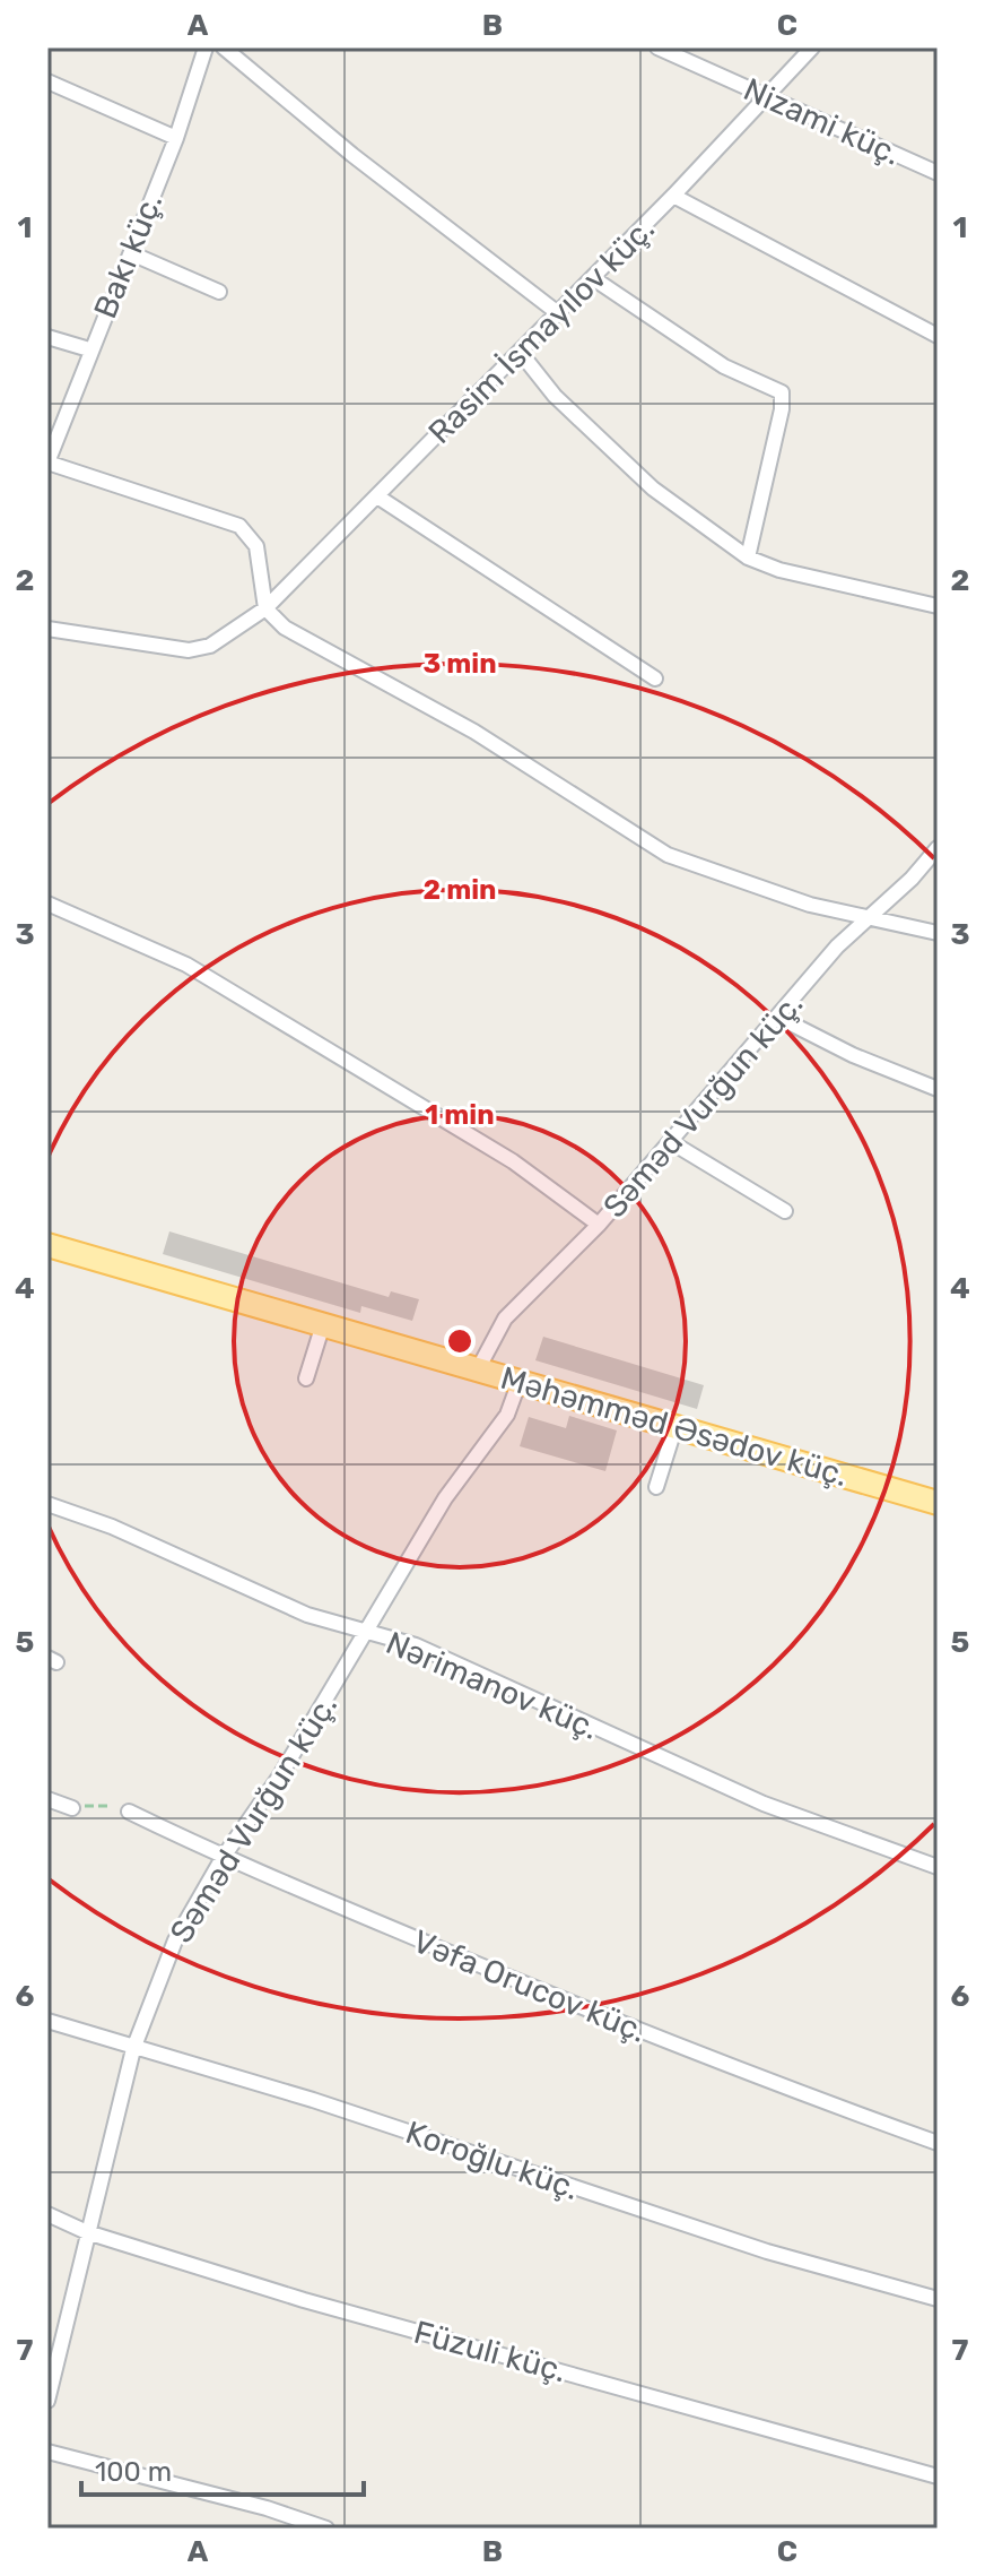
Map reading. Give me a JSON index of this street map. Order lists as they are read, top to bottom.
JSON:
{
  "streets": {
    "main road": ["Məhəmməd Əsədov küç."],
    "street": [
      "Nizami küç.",
      "Bakı küç.",
      "Rasim İsmayılov küç.",
      "Səməd Vurğun küç.",
      "Nərimanov küç.",
      "Vəfa Orucov küç.",
      "Koroğlu küç.",
      "Füzuli küç."
    ]
  },
  "crossings": [
    ["Nizami küç.", "Rasim İsmayılov küç."],
    ["Səməd Vurğun küç.", "Məhəmməd Əsədov küç."],
    ["Səməd Vurğun küç.", "Nərimanov küç."],
    ["Səməd Vurğun küç.", "Vəfa Orucov küç."],
    ["Səməd Vurğun küç.", "Koroğlu küç."],
    ["Səməd Vurğun küç.", "Füzuli küç."]
  ],
  "scale_bar": "100 m",
  "grid": {
    "columns": ["A", "B", "C"],
    "rows": [
      "1",
      "2",
      "3",
      "4",
      "5",
      "6",
      "7"
    ]
  },
  "rings": ["3 min", "2 min", "1 min"]
}
